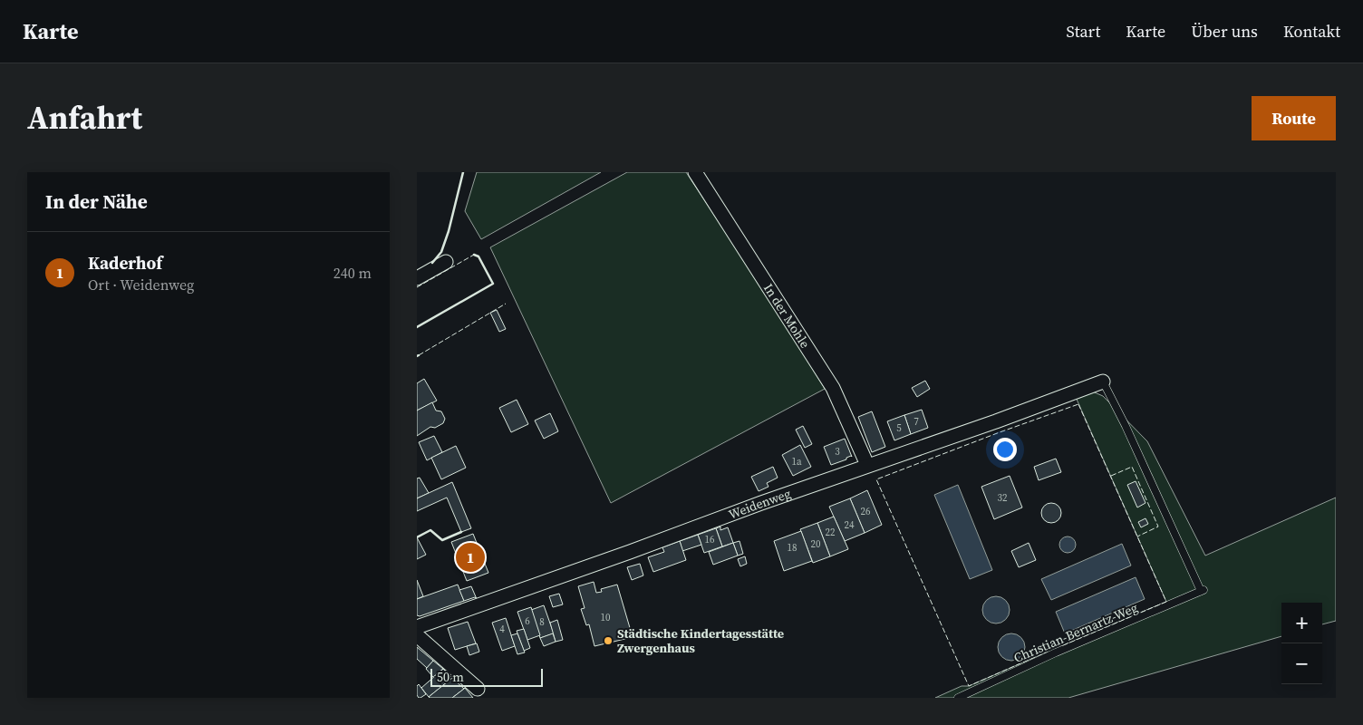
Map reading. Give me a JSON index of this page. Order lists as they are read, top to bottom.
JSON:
{
  "streets": {
    "street": ["In der Mohle", "Weidenweg"],
    "lane": ["Christian-Bernartz-Weg"]
  },
  "crossings": [
    ["In der Mohle", "Weidenweg"],
    ["Weidenweg", "Christian-Bernartz-Weg"]
  ],
  "places": ["Städtische Kindertagesstätte Zwergenhaus"],
  "house_numbers": [
    "7",
    "5",
    "3",
    "1a",
    "32",
    "26",
    "24",
    "22",
    "16",
    "20",
    "18",
    "10",
    "6",
    "8",
    "4"
  ],
  "scale_bar": "50 m",
  "page": {
    "header": "Karte",
    "nav": [
      "Start",
      "Karte",
      "Über uns",
      "Kontakt"
    ],
    "title": "Anfahrt",
    "buttons": "Route",
    "heading": "In der Nähe",
    "list": [
      {
        "mark": "1",
        "name": "Kaderhof",
        "note": "Ort · Weidenweg",
        "value": "240 m"
      }
    ],
    "pins": "1",
    "map_buttons": ["+", "−"],
    "scale": "50 m"
  }
}
